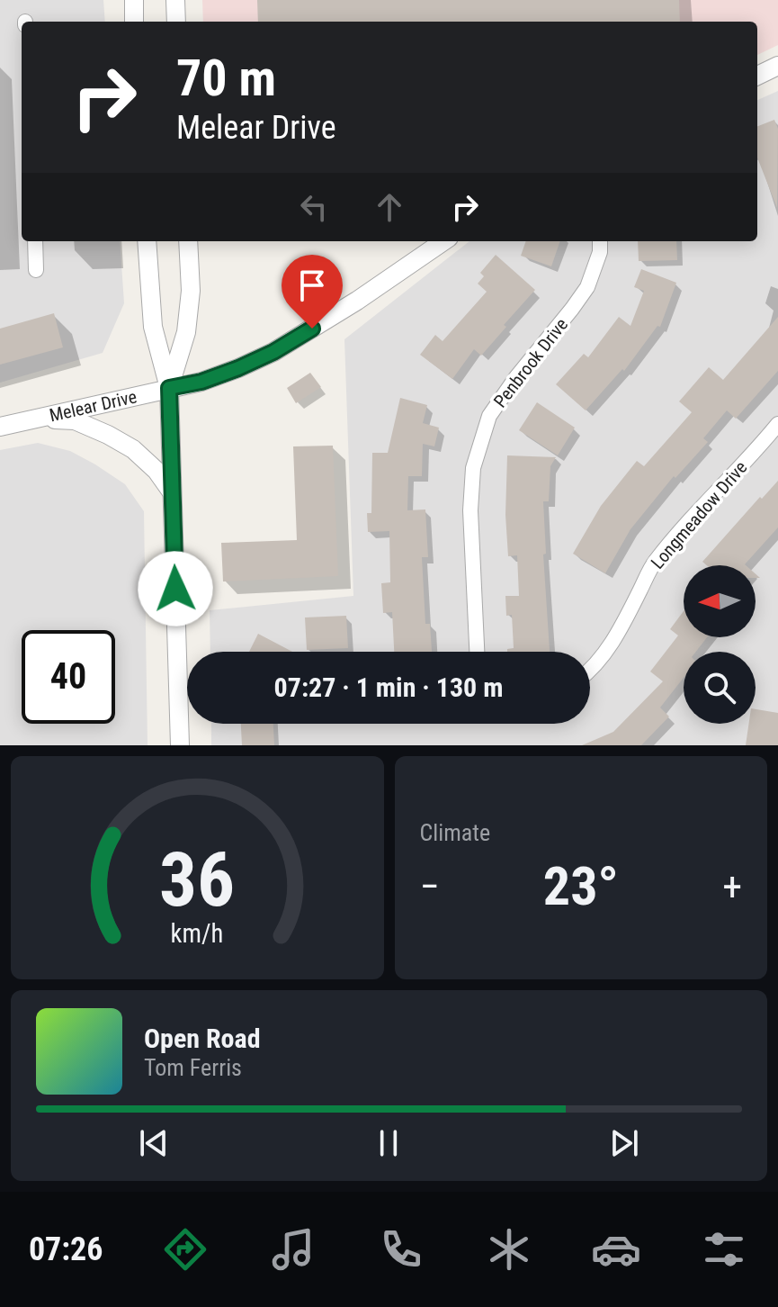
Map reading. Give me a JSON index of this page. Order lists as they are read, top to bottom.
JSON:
{
  "streets": {
    "street": ["Penbrook Drive", "Melear Drive", "Longmeadow Drive"]
  },
  "north": "left",
  "page": {
    "turn": ["70 m", "Melear Drive"],
    "limit": "40",
    "trip": "07:27 · 1 min · 130 m",
    "tile": "Climate",
    "heat": ["−", "23°", "+"],
    "song": ["Open Road", "Tom Ferris"],
    "tabs": "07:26",
    "gauge": ["36", "km/h"]
  }
}
